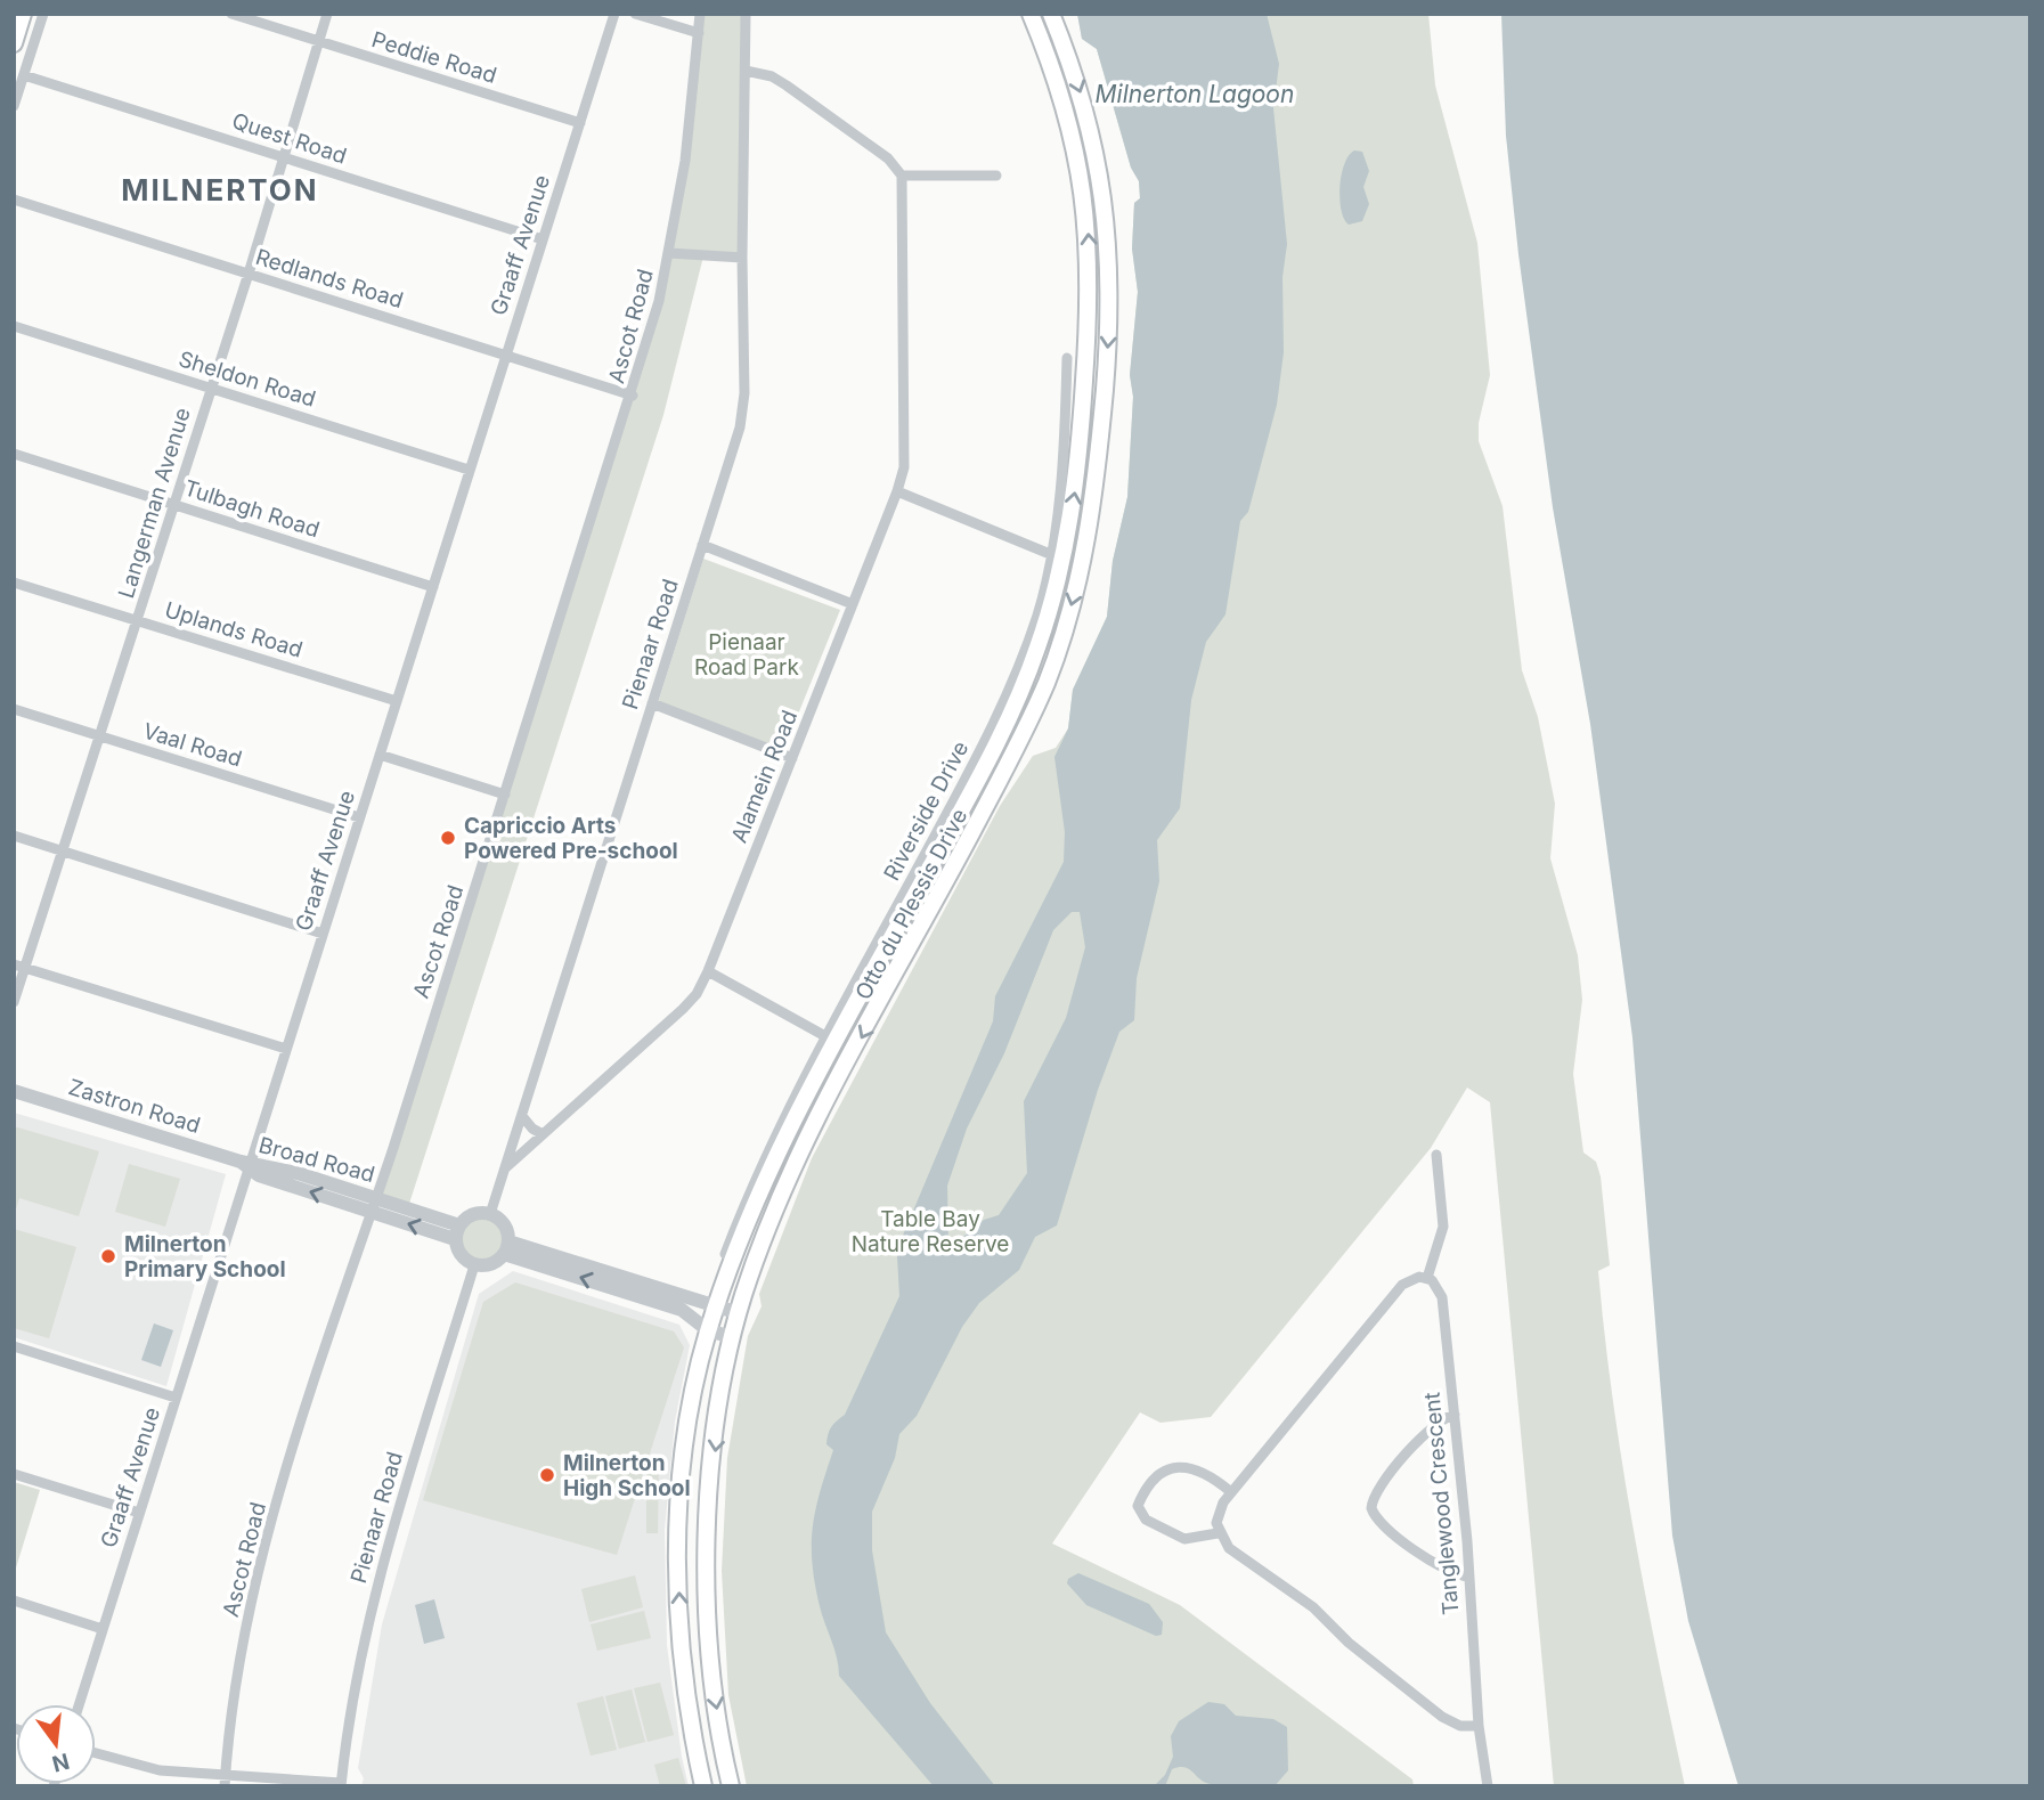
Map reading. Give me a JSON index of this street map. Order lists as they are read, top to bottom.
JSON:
{
  "streets": {
    "main road": ["Otto du Plessis Drive"],
    "street": [
      "Peddie Road",
      "Quest Road",
      "Graaff Avenue",
      "Redlands Road",
      "Ascot Road",
      "Sheldon Road",
      "Langerman Avenue",
      "Tulbagh Road",
      "Uplands Road",
      "Pienaar Road",
      "Vaal Road",
      "Alamein Road",
      "Riverside Drive",
      "Zastron Road",
      "Broad Road",
      "Tanglewood Crescent"
    ]
  },
  "crossings": [
    ["Peddie Road", "Graaff Avenue"],
    ["Peddie Road", "Langerman Avenue"],
    ["Quest Road", "Graaff Avenue"],
    ["Quest Road", "Langerman Avenue"],
    ["Graaff Avenue", "Redlands Road"],
    ["Graaff Avenue", "Sheldon Road"],
    ["Graaff Avenue", "Tulbagh Road"],
    ["Graaff Avenue", "Uplands Road"],
    ["Graaff Avenue", "Vaal Road"],
    ["Graaff Avenue", "Zastron Road"],
    ["Graaff Avenue", "Broad Road"],
    ["Redlands Road", "Ascot Road"],
    ["Redlands Road", "Langerman Avenue"],
    ["Ascot Road", "Broad Road"],
    ["Sheldon Road", "Langerman Avenue"],
    ["Langerman Avenue", "Tulbagh Road"],
    ["Langerman Avenue", "Uplands Road"],
    ["Langerman Avenue", "Vaal Road"],
    ["Pienaar Road", "Alamein Road"],
    ["Pienaar Road", "Broad Road"],
    ["Zastron Road", "Broad Road"]
  ],
  "districts": ["MILNERTON"],
  "water": ["Milnerton Lagoon"],
  "parks": ["Pienaar Road Park", "Table Bay Nature Reserve"],
  "places": ["Capriccio Arts Powered Pre-school", "Milnerton Primary School", "Milnerton High School"],
  "north": "bottom"
}
